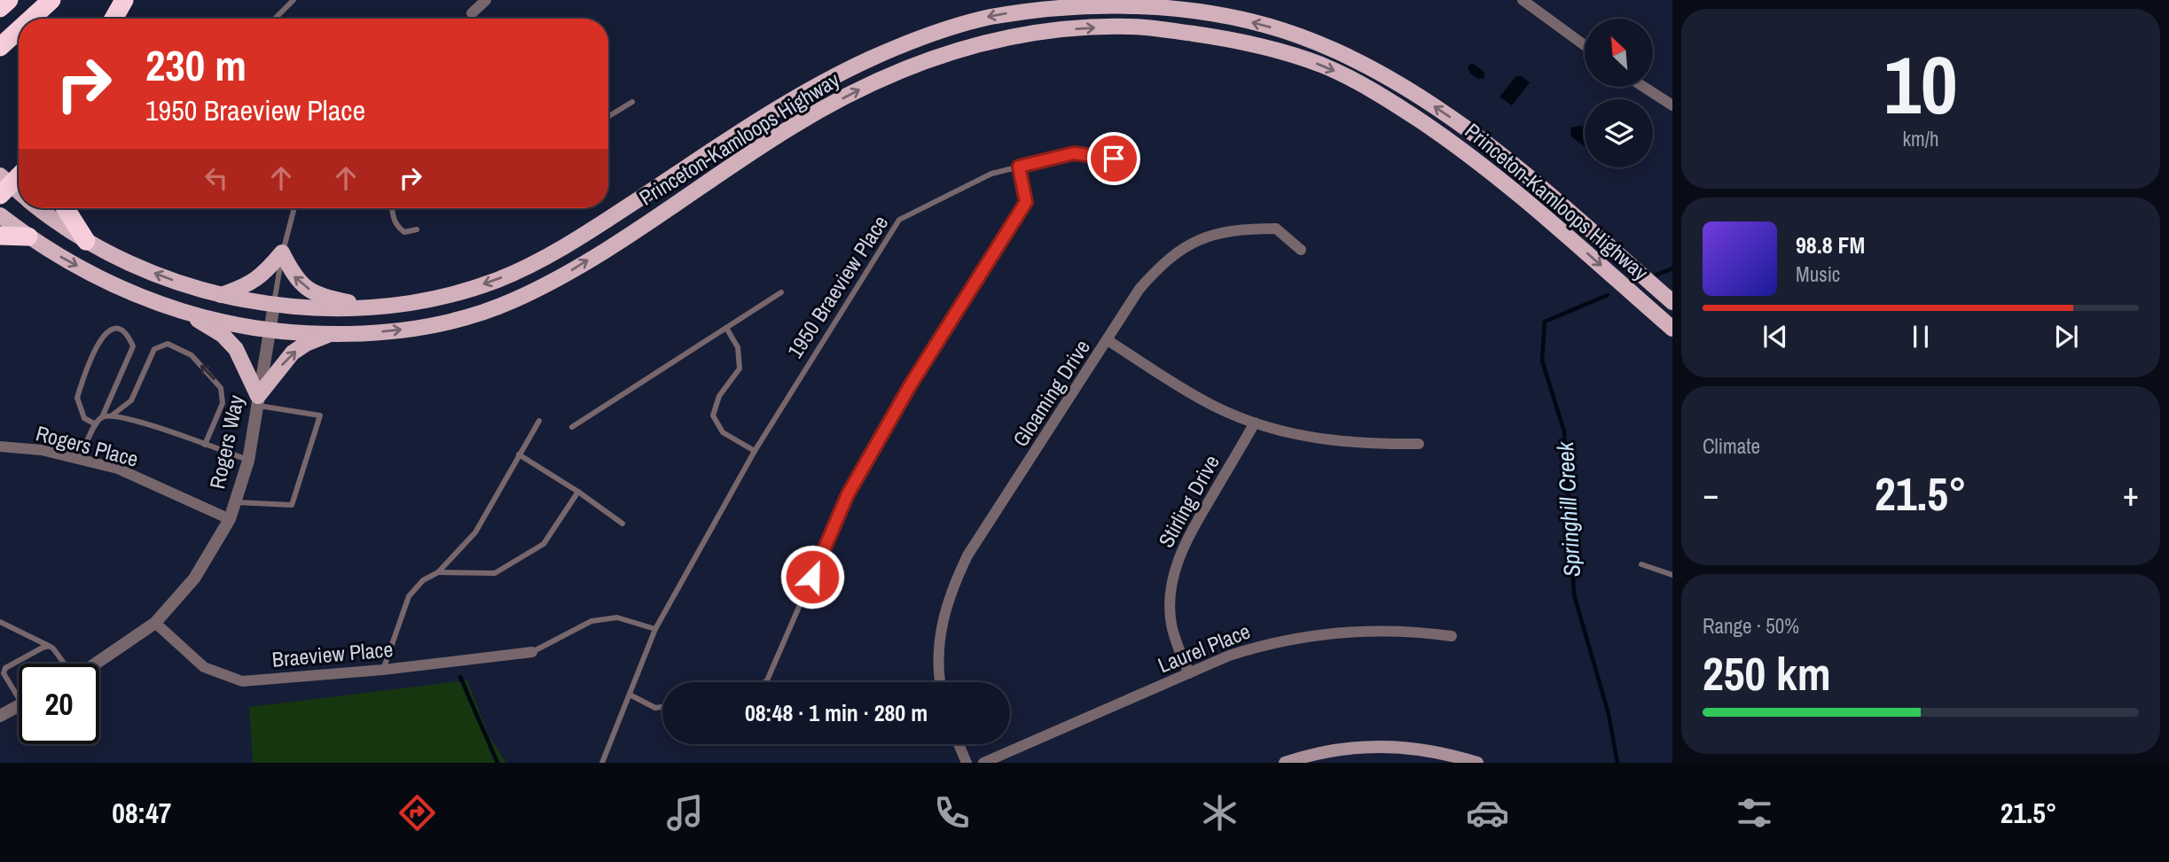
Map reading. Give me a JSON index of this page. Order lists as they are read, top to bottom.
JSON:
{
  "streets": {
    "main road": ["Princeton-Kamloops Highway"],
    "street": [
      "Gloaming Drive",
      "Rogers Way",
      "Rogers Place",
      "Stirling Drive",
      "Laurel Place",
      "Braeview Place"
    ],
    "lane": ["1950 Braeview Place"]
  },
  "crossings": [
    ["Princeton-Kamloops Highway", "Rogers Way"],
    ["Rogers Way", "Rogers Place"],
    ["Rogers Way", "Braeview Place"],
    ["Stirling Drive", "Laurel Place"]
  ],
  "water": ["Springhill Creek"],
  "north": "top left",
  "page": {
    "tile": [
      ["10", "km/h"],
      "Climate",
      ["Range · 50%", "250 km"]
    ],
    "turn": ["230 m", "1950 Braeview Place"],
    "song": ["98.8 FM", "Music"],
    "heat": ["−", "21.5°", "+"],
    "limit": "20",
    "trip": "08:48 · 1 min · 280 m",
    "tabs": ["08:47", "21.5°"]
  }
}
